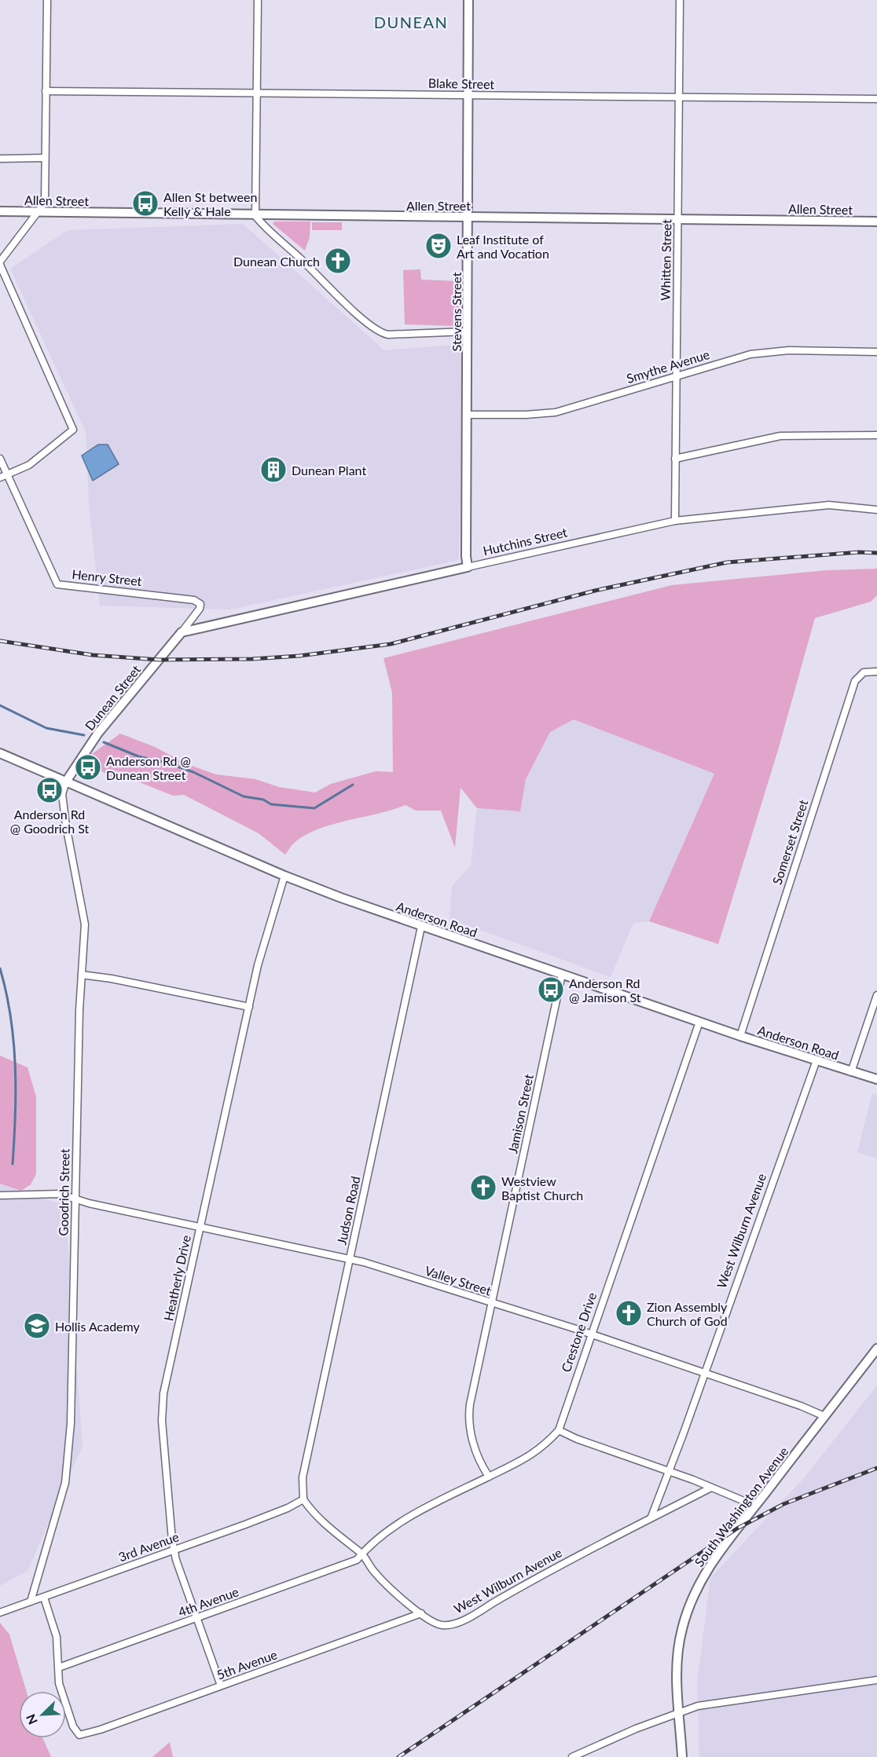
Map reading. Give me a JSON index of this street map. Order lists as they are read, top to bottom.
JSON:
{
  "streets": {
    "street": [
      "Blake Street",
      "Allen Street",
      "Whitten Street",
      "Stevens Street",
      "Smythe Avenue",
      "Hutchins Street",
      "Henry Street",
      "Dunean Street",
      "Somerset Street",
      "Anderson Road",
      "Jamison Street",
      "Goodrich Street",
      "Judson Road",
      "West Wilburn Avenue",
      "Heatherly Drive",
      "Valley Street",
      "Crestone Drive",
      "South Washington Avenue",
      "3rd Avenue",
      "4th Avenue",
      "5th Avenue"
    ]
  },
  "crossings": [
    ["Blake Street", "Whitten Street"],
    ["Blake Street", "Stevens Street"],
    ["Allen Street", "Whitten Street"],
    ["Allen Street", "Stevens Street"],
    ["Whitten Street", "Smythe Avenue"],
    ["Whitten Street", "Hutchins Street"],
    ["Stevens Street", "Smythe Avenue"],
    ["Stevens Street", "Hutchins Street"],
    ["Hutchins Street", "Henry Street"],
    ["Hutchins Street", "Dunean Street"],
    ["Henry Street", "Dunean Street"],
    ["Dunean Street", "Anderson Road"],
    ["Dunean Street", "Goodrich Street"],
    ["Somerset Street", "Anderson Road"],
    ["Anderson Road", "Jamison Street"],
    ["Anderson Road", "Goodrich Street"],
    ["Anderson Road", "Judson Road"],
    ["Anderson Road", "West Wilburn Avenue"],
    ["Anderson Road", "Heatherly Drive"],
    ["Anderson Road", "Crestone Drive"],
    ["Jamison Street", "Valley Street"],
    ["Jamison Street", "Crestone Drive"],
    ["Goodrich Street", "Valley Street"],
    ["Goodrich Street", "3rd Avenue"],
    ["Judson Road", "West Wilburn Avenue"],
    ["Judson Road", "Valley Street"],
    ["Judson Road", "3rd Avenue"],
    ["West Wilburn Avenue", "Valley Street"],
    ["West Wilburn Avenue", "Crestone Drive"],
    ["West Wilburn Avenue", "3rd Avenue"],
    ["West Wilburn Avenue", "4th Avenue"],
    ["West Wilburn Avenue", "5th Avenue"],
    ["Heatherly Drive", "Valley Street"],
    ["Heatherly Drive", "3rd Avenue"],
    ["Heatherly Drive", "4th Avenue"],
    ["Heatherly Drive", "5th Avenue"],
    ["Valley Street", "Crestone Drive"],
    ["Valley Street", "South Washington Avenue"],
    ["Crestone Drive", "4th Avenue"],
    ["4th Avenue", "5th Avenue"]
  ],
  "districts": ["DUNEAN"],
  "places": {
    "bus stop": [
      "Allen St between Kelly & Hale",
      "Anderson Rd @ Dunean Street",
      "Anderson Rd @ Goodrich St",
      "Anderson Rd @ Jamison St"
    ],
    "theatre": ["Leaf Institute of Art and Vocation"],
    "church": ["Dunean Church", "Westview Baptist Church", "Zion Assembly Church of God"],
    "building": ["Dunean Plant"],
    "school or university": ["Hollis Academy"]
  },
  "north": "bottom left"
}
